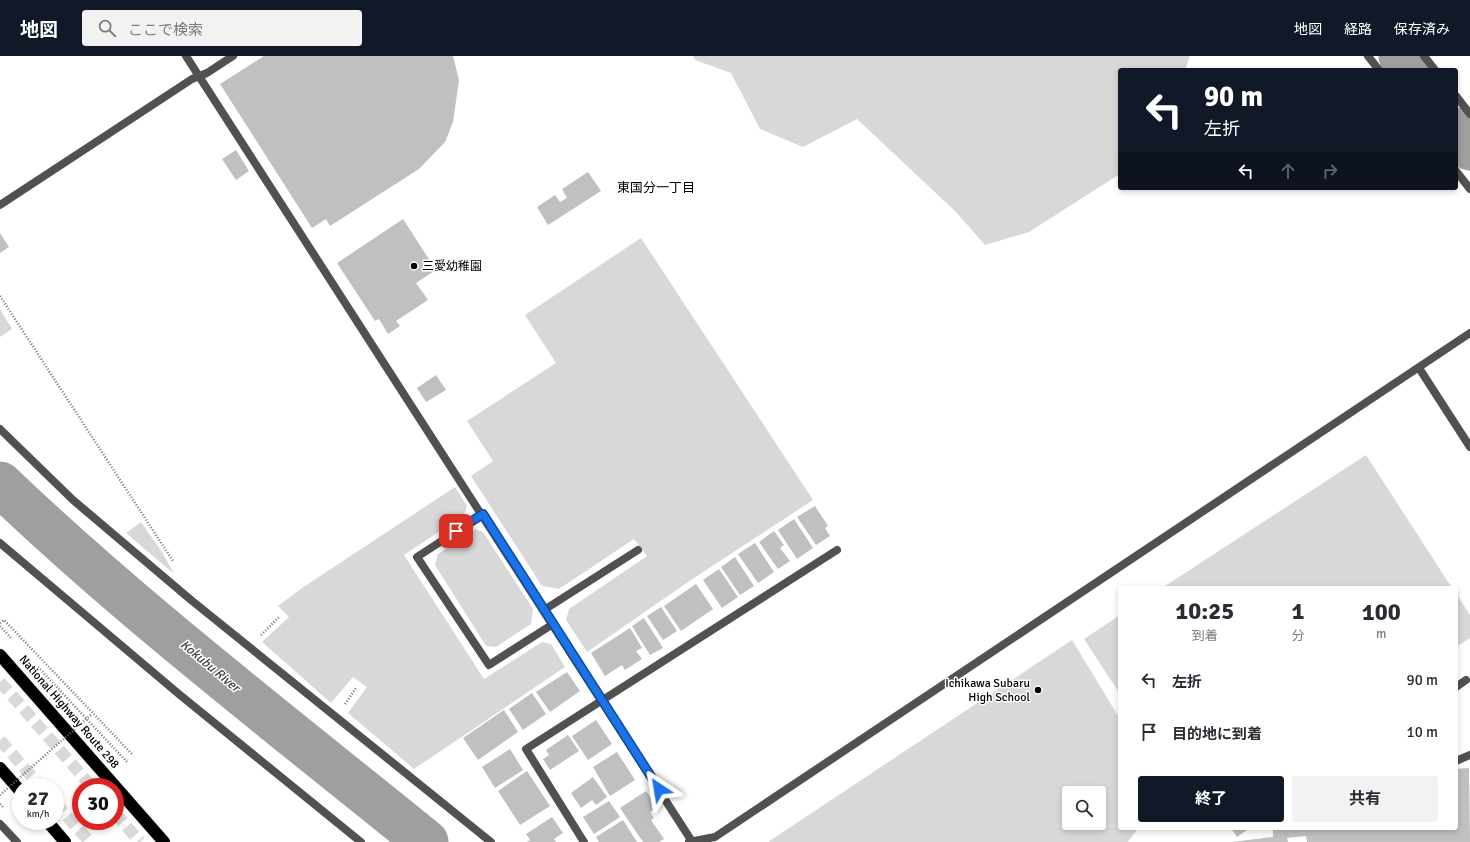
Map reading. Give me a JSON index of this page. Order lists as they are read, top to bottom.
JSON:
{
  "streets": {
    "highway": ["National Highway Route 298"]
  },
  "districts": ["東国分一丁目"],
  "water": ["Kokubu River"],
  "places": ["三愛幼稚園", "Ichikawa Subaru High School"],
  "page": {
    "header": "地図",
    "search": "ここで検索",
    "nav": ["地図", "経路", "保存済み"],
    "turn": ["90 m", "左折"],
    "eta": [
      "10:25",
      "到着",
      "1",
      "分",
      "100",
      "m"
    ],
    "list": [
      {
        "name": "左折",
        "value": "90 m"
      },
      {
        "name": "目的地に到着",
        "value": "10 m"
      }
    ],
    "buttons": ["終了", "共有"],
    "speed": "27 km/h",
    "limit": "30"
  }
}
